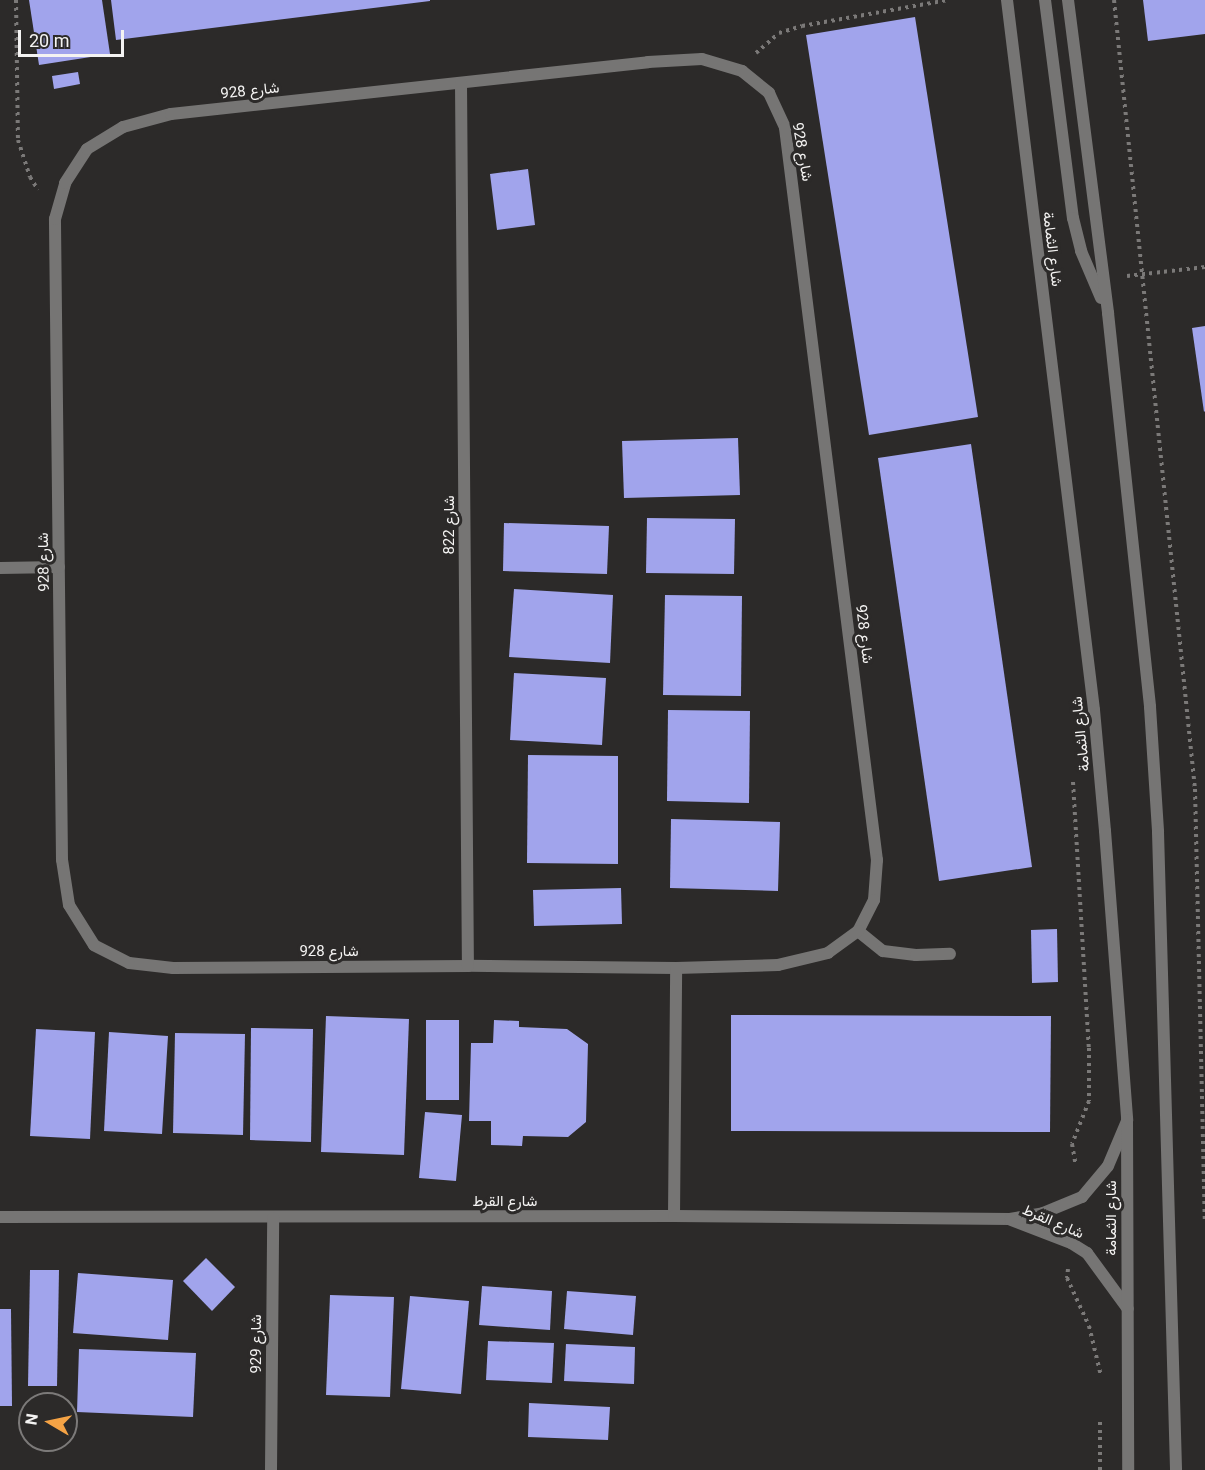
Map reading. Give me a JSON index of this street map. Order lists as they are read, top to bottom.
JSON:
{
  "streets": {
    "street": [
      "شارع 928",
      "شارع الثمامة",
      "شارع 822",
      "شارع القرط",
      "شارع 929"
    ]
  },
  "crossings": [
    ["شارع 928", "شارع 822"],
    ["شارع الثمامة", "شارع القرط"],
    ["شارع القرط", "شارع 929"]
  ],
  "scale_bar": "20 m",
  "north": "left"
}
